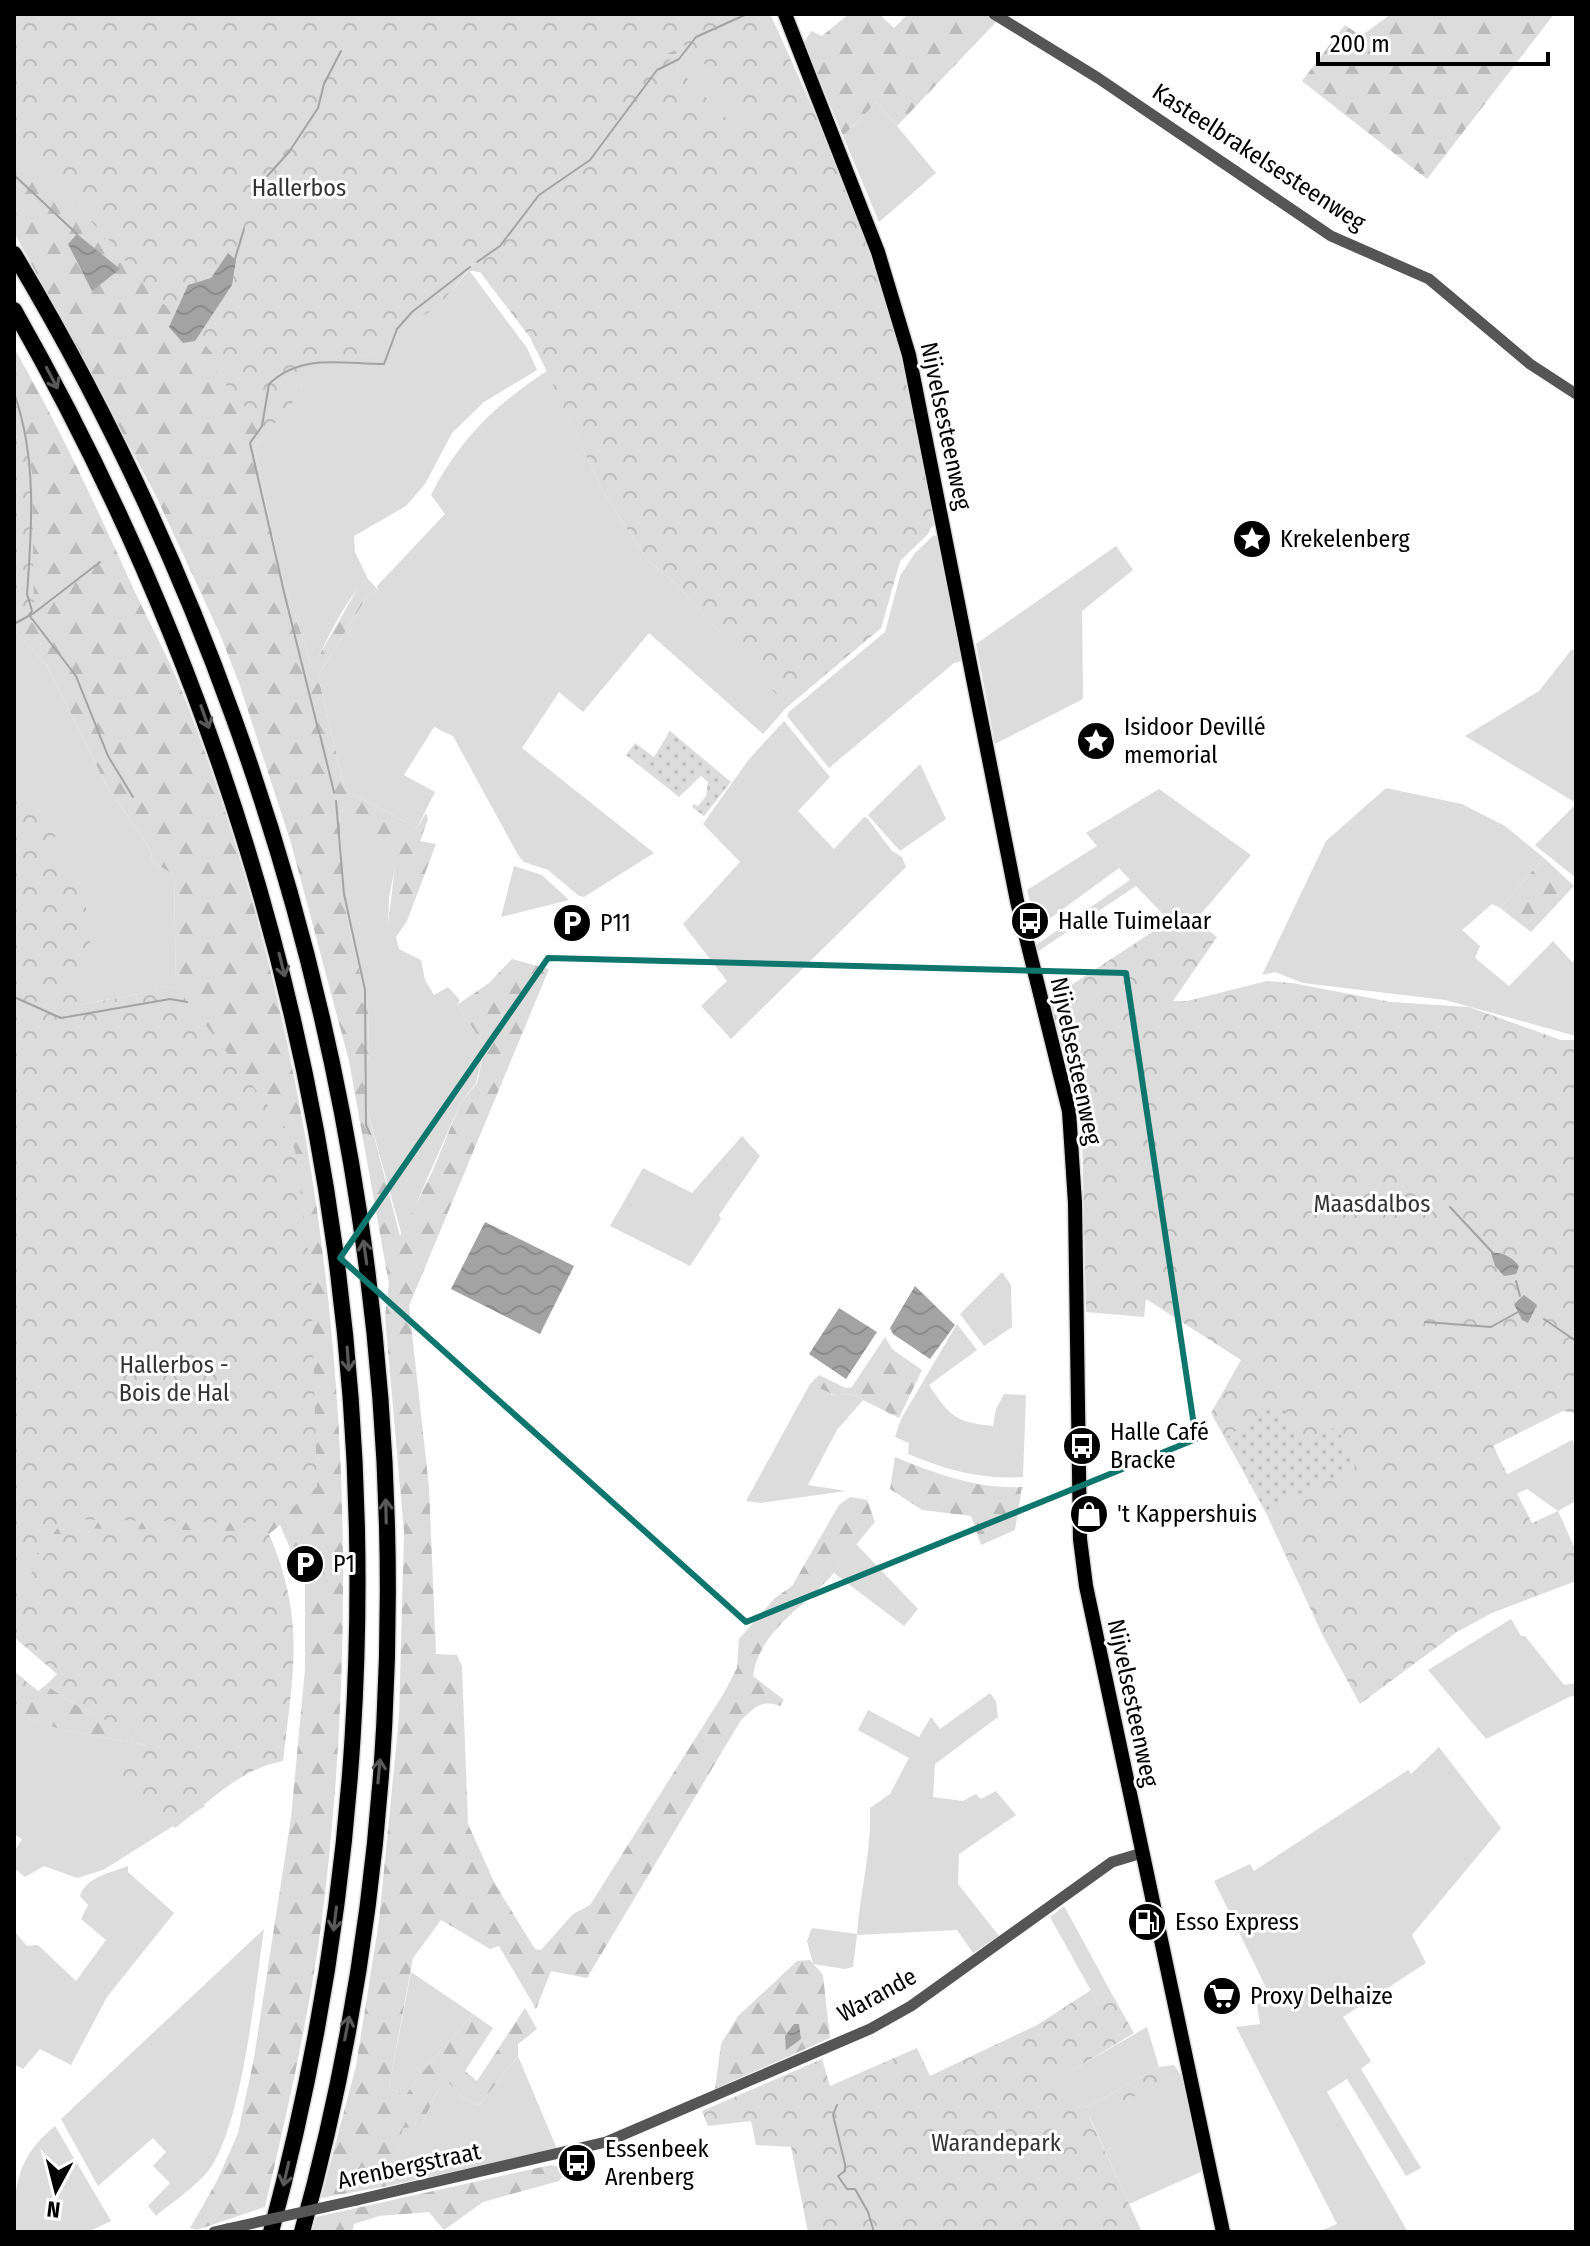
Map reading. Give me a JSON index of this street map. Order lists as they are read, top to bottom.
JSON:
{
  "streets": {
    "main road": ["Nijvelsesteenweg"],
    "street": ["Kasteelbrakelsesteenweg", "Warande", "Arenbergstraat"]
  },
  "crossings": [
    ["Nijvelsesteenweg", "Warande"],
    ["Warande", "Arenbergstraat"]
  ],
  "parks": [
    "Hallerbos",
    "Maasdalbos",
    "Hallerbos - Bois de Hal",
    "Warandepark"
  ],
  "places": {
    "place": ["Krekelenberg", "Isidoor Devillé memorial"],
    "bus stop": ["Halle Tuimelaar", "Halle Café Bracke", "Essenbeek Arenberg"],
    "parking": ["P11", "P1"],
    "shop": ["'t Kappershuis"],
    "fuel station": ["Esso Express"],
    "supermarket": ["Proxy Delhaize"]
  },
  "scale_bar": "200 m",
  "north": "bottom"
}
